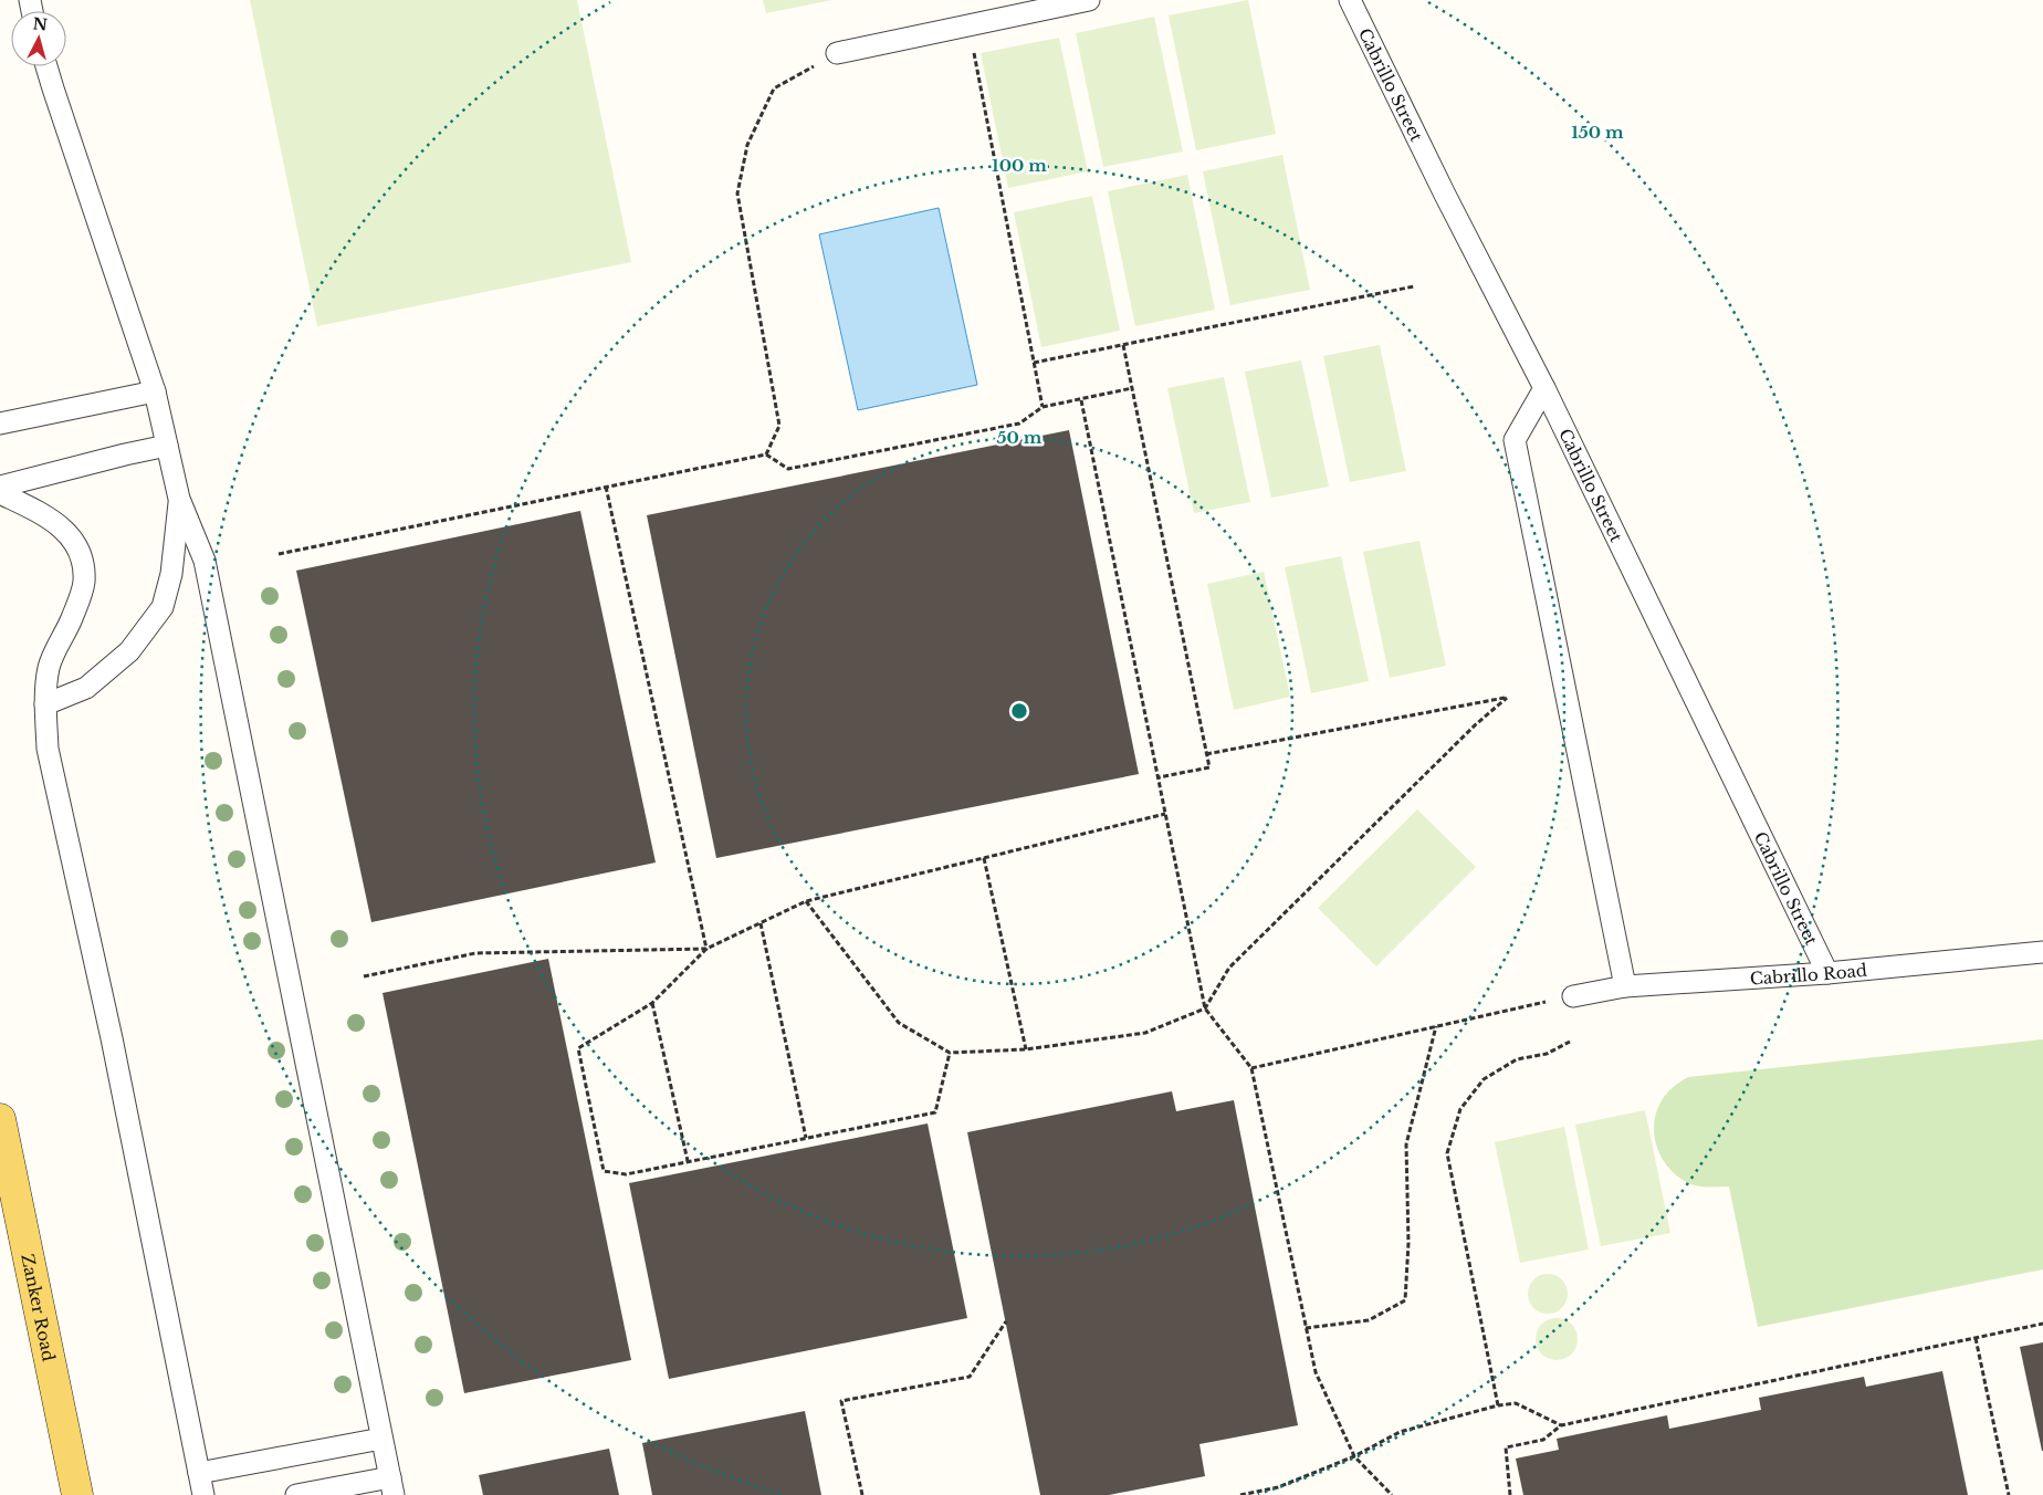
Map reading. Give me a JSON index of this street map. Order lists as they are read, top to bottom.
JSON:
{
  "streets": {
    "main road": ["Zanker Road"],
    "lane": ["Cabrillo Street", "Cabrillo Road"]
  },
  "crossings": [
    ["Cabrillo Street", "Cabrillo Road"]
  ],
  "north": "top",
  "rings": ["150 m", "100 m", "50 m"]
}
